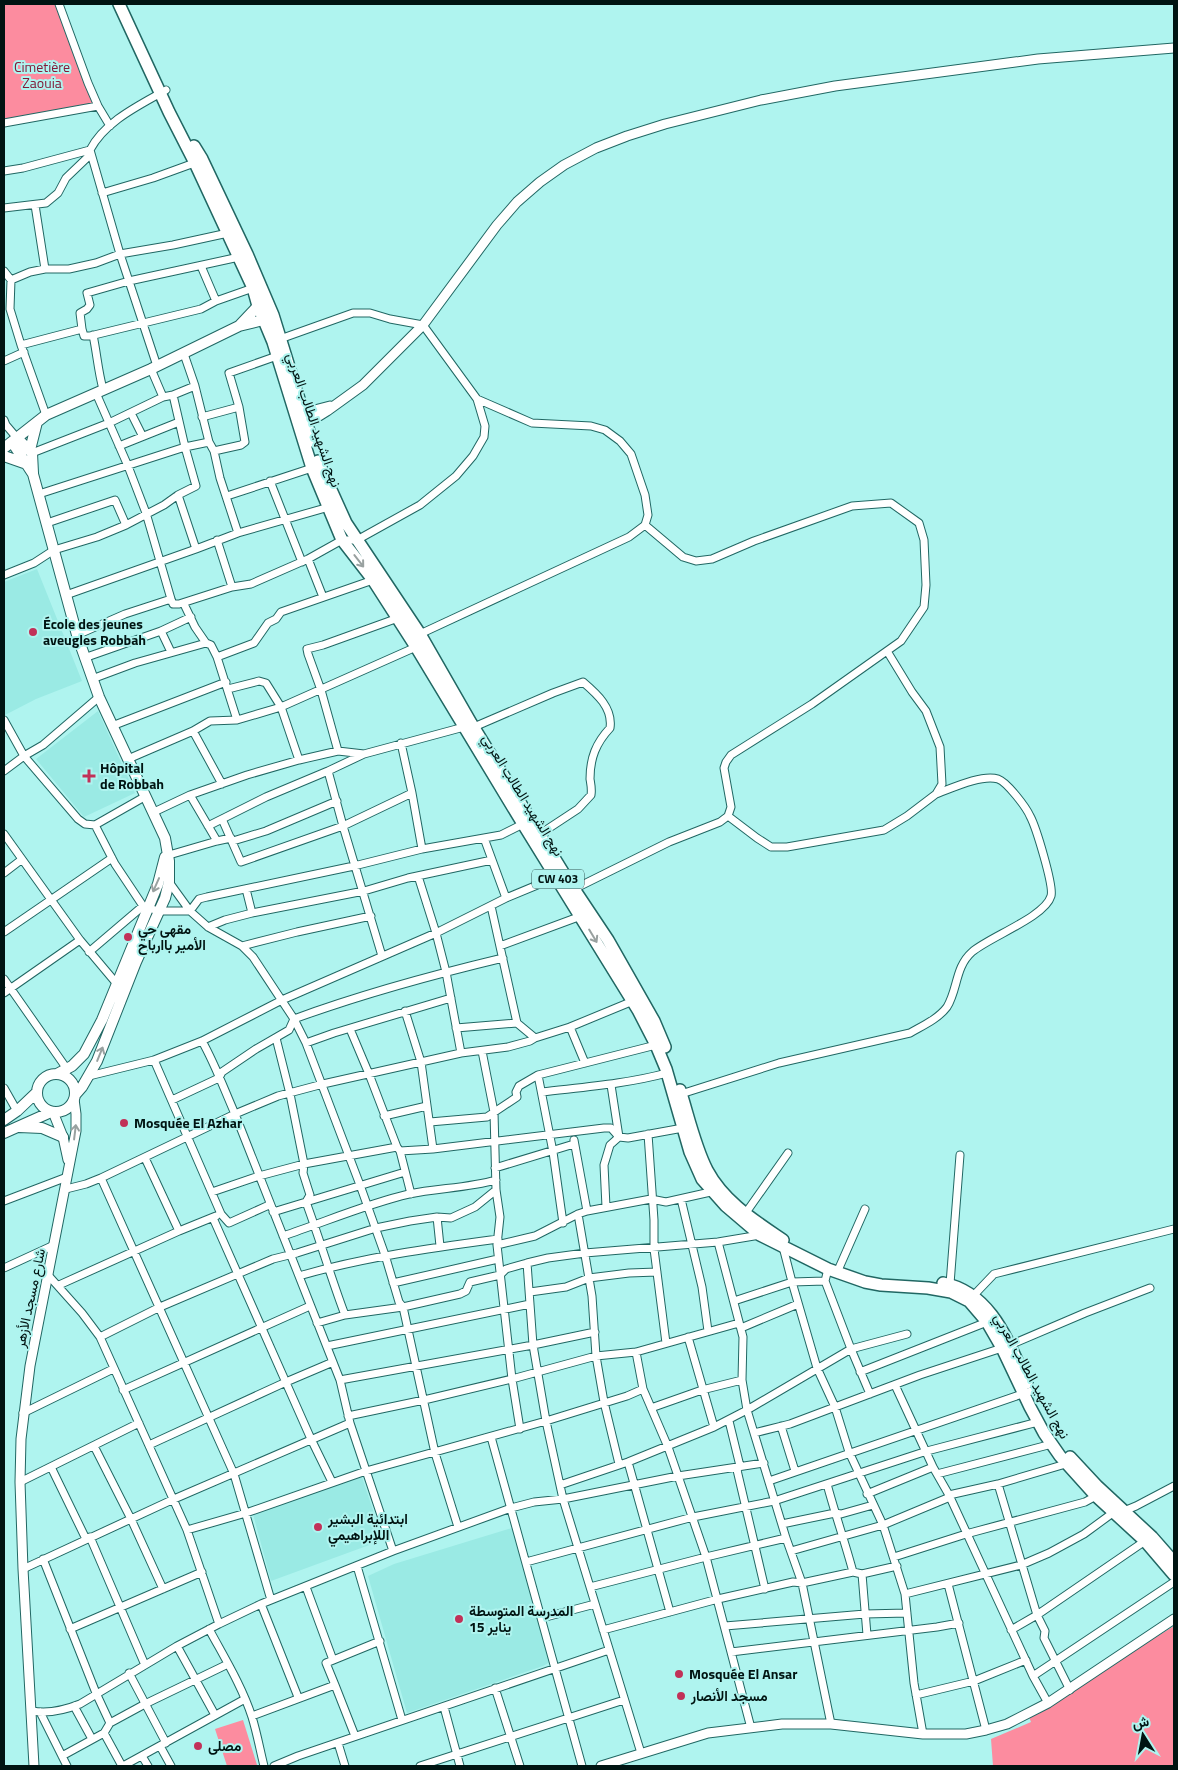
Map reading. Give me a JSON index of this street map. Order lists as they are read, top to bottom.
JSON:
{
  "streets": {
    "main road": ["نهج الشهيد الطالب العربي", "CW 403"],
    "street": ["شارع مسجد الأزهر"]
  },
  "parks": ["Cimetière Zaouia"],
  "places": {
    "other": [
      "École des jeunes aveugles Robbah",
      "مقهى حي الأمير باارباح",
      "Mosquée El Azhar",
      "ابتدائية البشير اللإبراهيمي",
      "المدرسة المتوسطة 15 يناير",
      "Mosquée El Ansar",
      "مسجد الأنصار",
      "مصلى"
    ],
    "health": ["Hôpital de Robbah"]
  },
  "north": "top"
}
